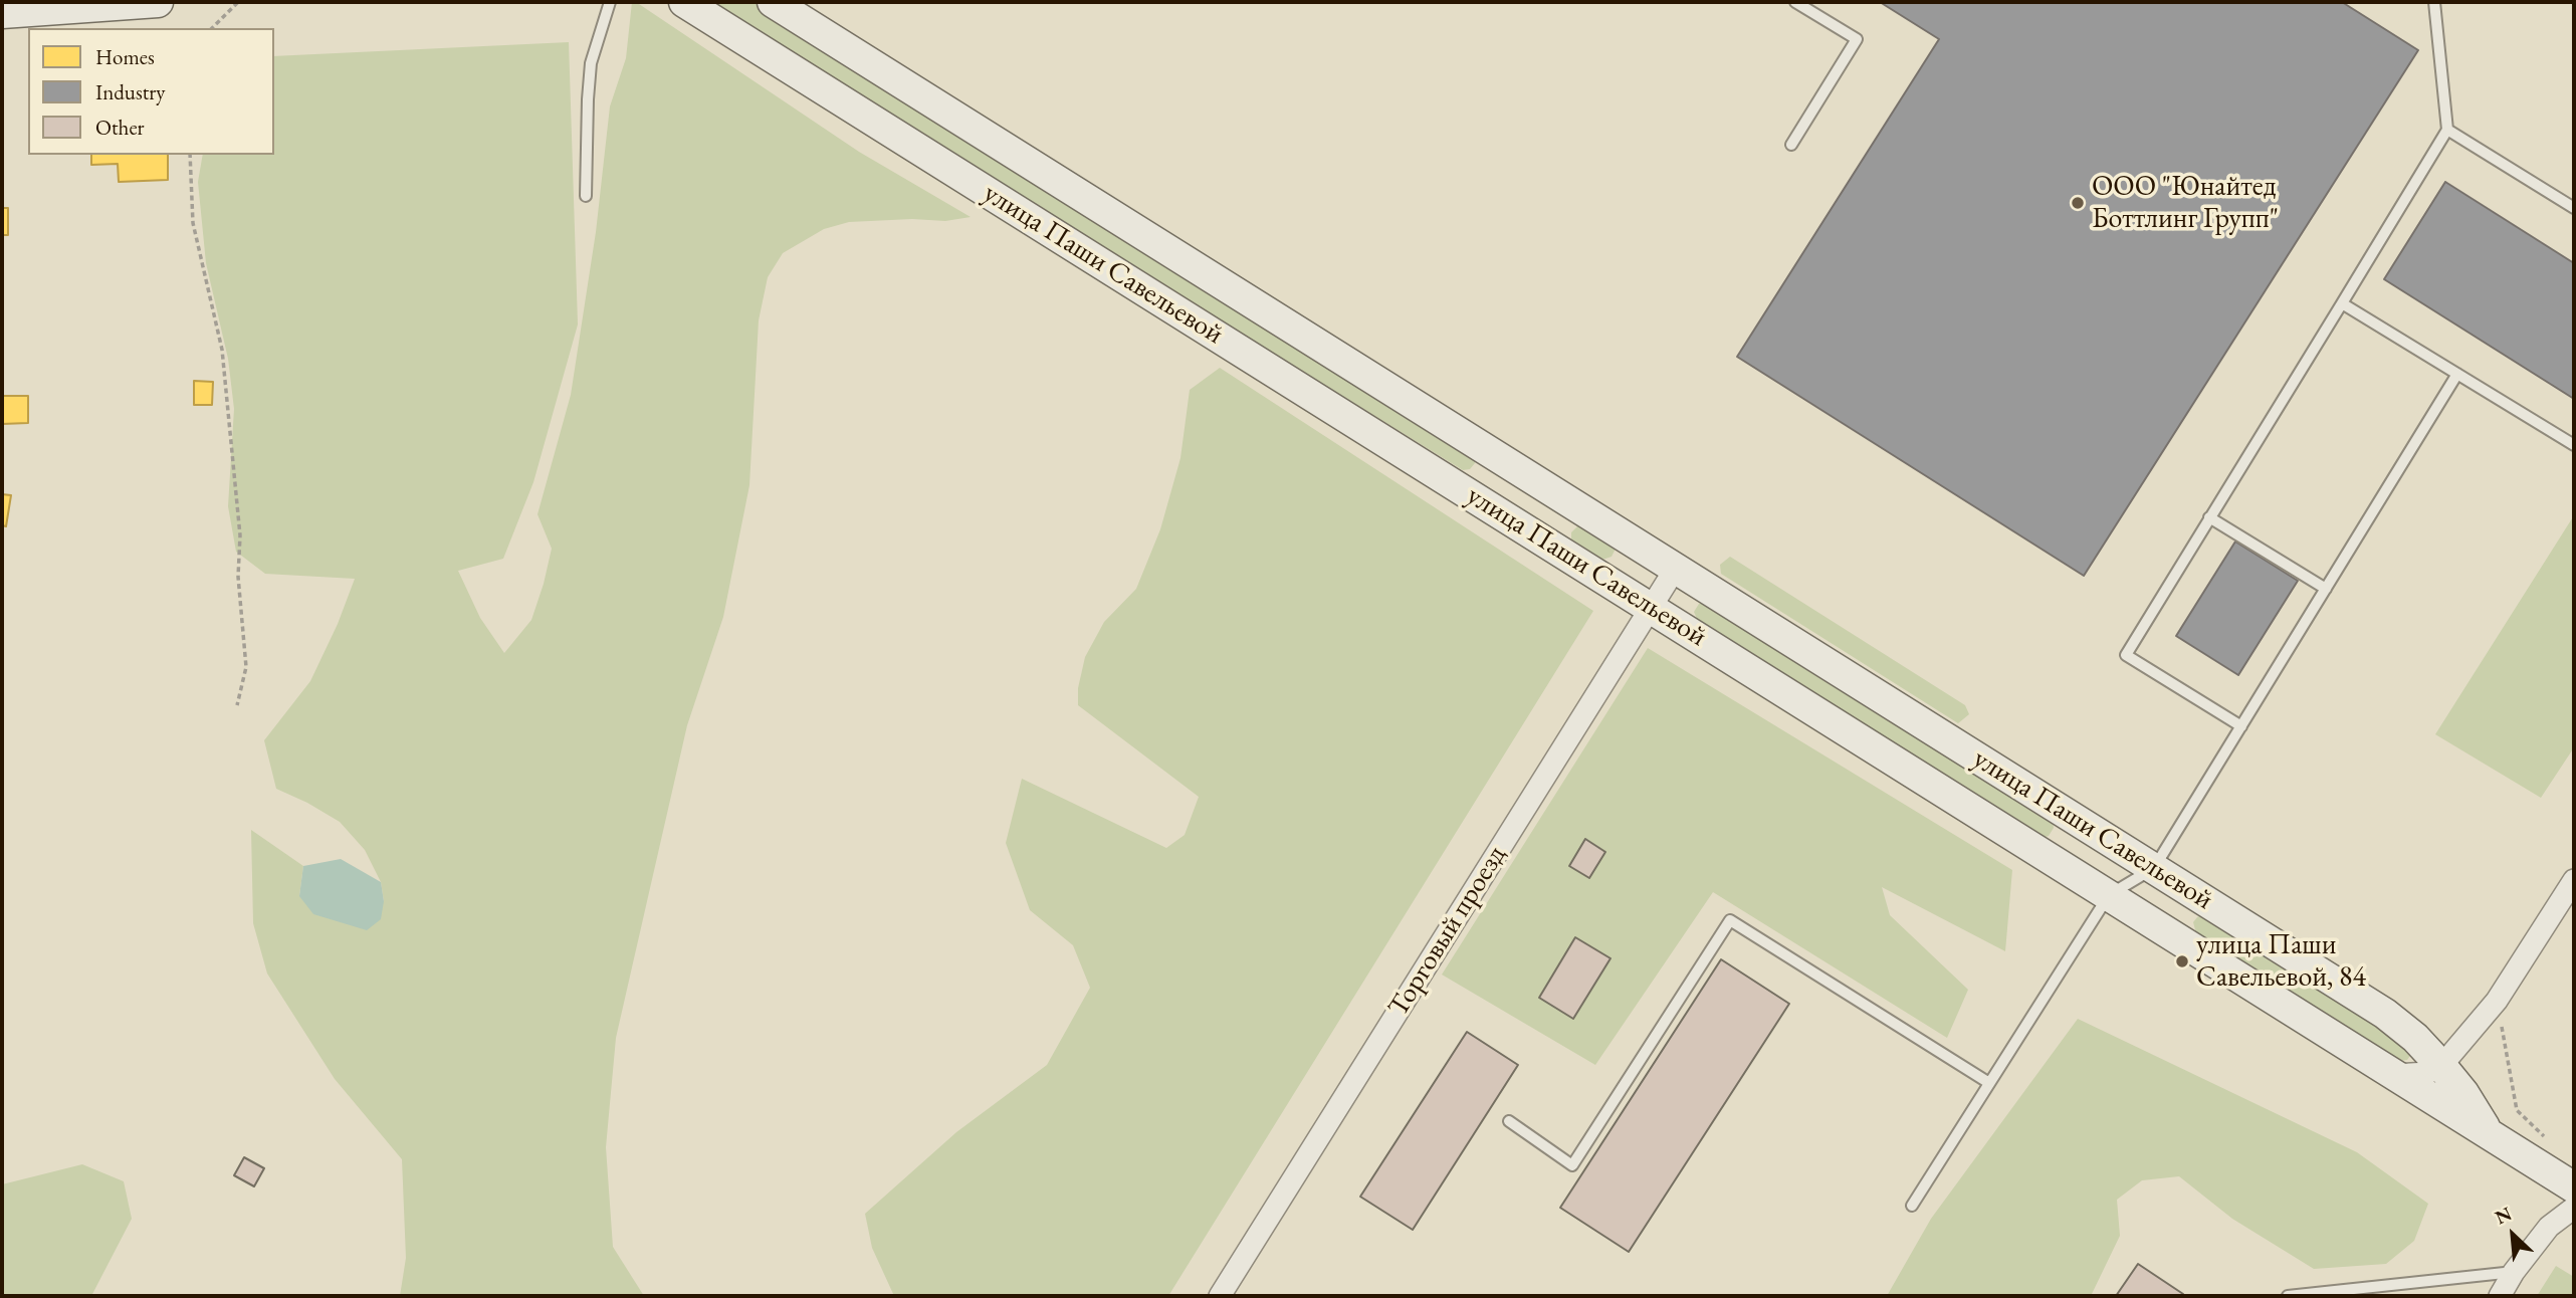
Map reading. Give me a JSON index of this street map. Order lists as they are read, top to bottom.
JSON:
{
  "streets": {
    "street": ["улица Паши Савельевой", "Торговый проезд"]
  },
  "crossings": [
    ["улица Паши Савельевой", "Торговый проезд"]
  ],
  "places": ["ООО \"Юнайтед Боттлинг Групп\"", "улица Паши Савельевой, 84"],
  "legend": ["Homes", "Industry", "Other"],
  "north": "top left"
}
